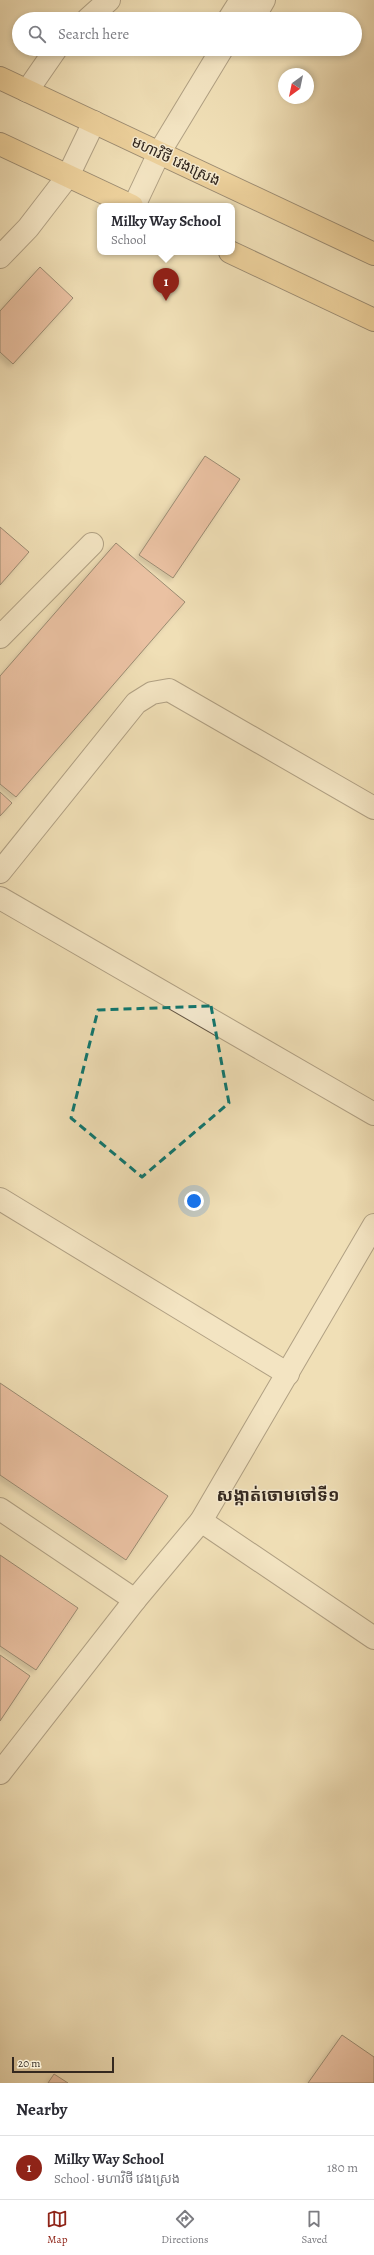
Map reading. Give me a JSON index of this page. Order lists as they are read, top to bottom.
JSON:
{
  "streets": {
    "main road": ["មហាវិថី វេងស្រេង"]
  },
  "districts": ["សង្កាត់ចោមចៅទី១"],
  "scale_bar": "20 m",
  "north": "bottom left",
  "page": {
    "search": "Search here",
    "popup": ["Milky Way School", "School"],
    "pins": "1",
    "scale": "20 m",
    "heading": "Nearby",
    "list": [
      {
        "mark": "1",
        "name": "Milky Way School",
        "note": "School · មហាវិថី វេងស្រេង",
        "value": "180 m"
      }
    ],
    "nav": ["Map", "Directions", "Saved"]
  }
}
